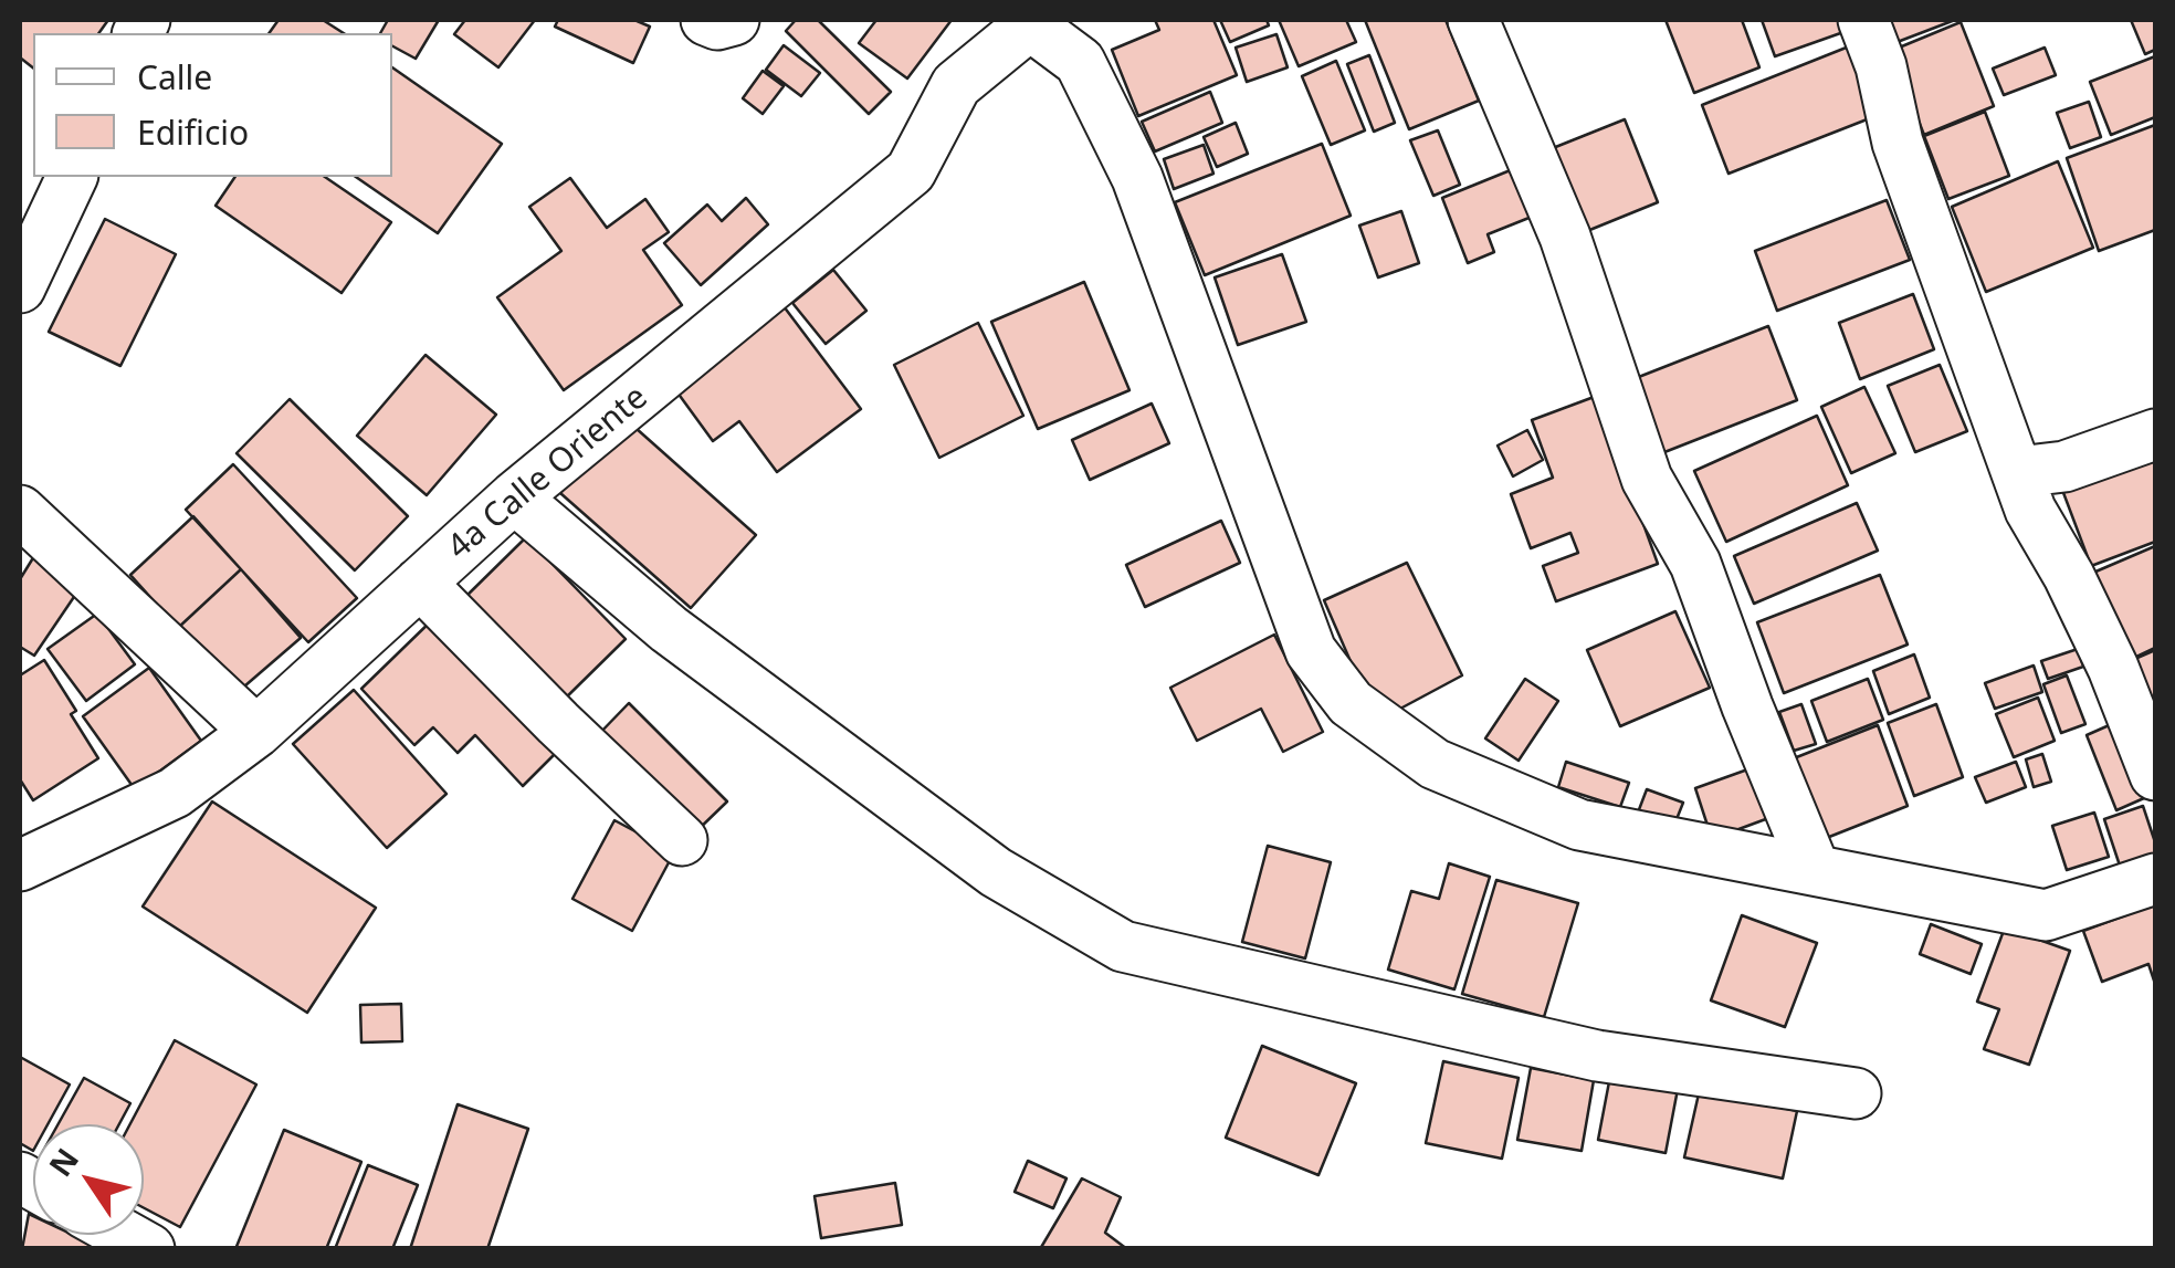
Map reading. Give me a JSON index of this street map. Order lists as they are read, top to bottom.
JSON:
{
  "streets": {
    "street": ["4a Calle Oriente"]
  },
  "legend": ["Calle", "Edificio"],
  "north": "top left"
}
